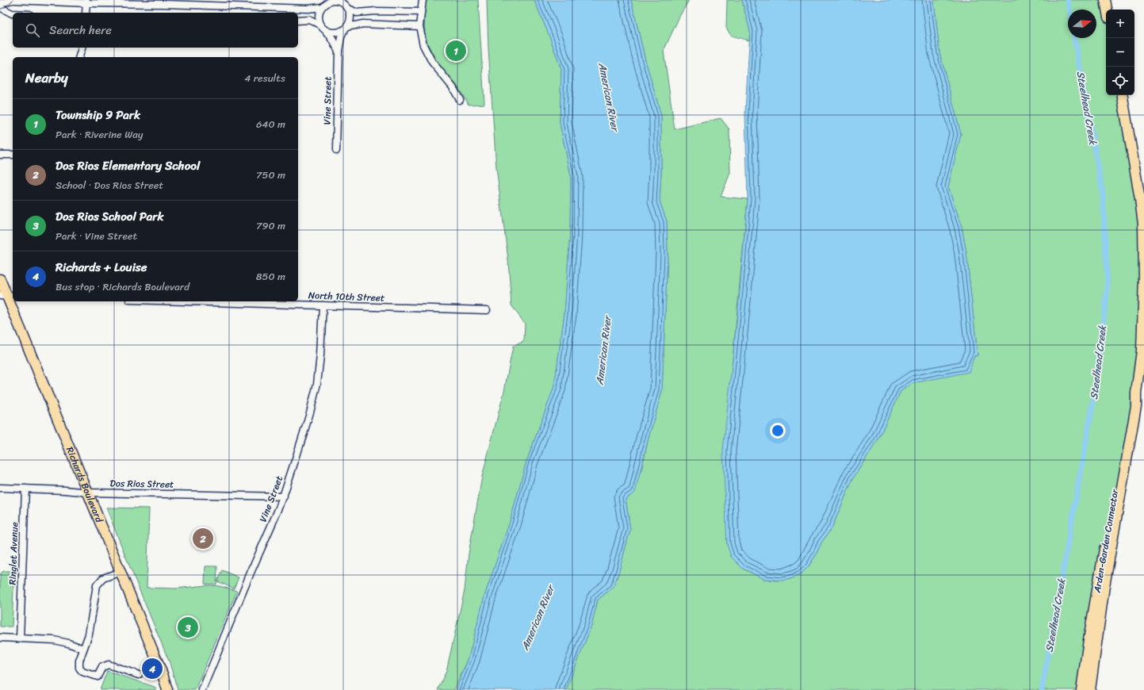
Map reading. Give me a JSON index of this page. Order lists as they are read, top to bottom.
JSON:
{
  "streets": {
    "main road": ["Richards Boulevard", "Arden-Garden Connector"],
    "street": [
      "Vine Street",
      "North 10th Street",
      "Dos Rios Street",
      "Ringlet Avenue"
    ]
  },
  "crossings": [
    ["Vine Street", "North 10th Street"],
    ["Vine Street", "Dos Rios Street"],
    ["Dos Rios Street", "Richards Boulevard"],
    ["Dos Rios Street", "Ringlet Avenue"]
  ],
  "water": ["American River", "Steelhead Creek"],
  "north": "right",
  "page": {
    "map_buttons": ["+", "−"],
    "search": "Search here",
    "pins": [
      "1",
      "2",
      "3",
      "4"
    ],
    "heading": ["Nearby", "4 results"],
    "list": [
      {
        "mark": "1",
        "name": "Township 9 Park",
        "note": "Park · Riverine Way",
        "value": "640 m"
      },
      {
        "mark": "2",
        "name": "Dos Rios Elementary School",
        "note": "School · Dos Rios Street",
        "value": "750 m"
      },
      {
        "mark": "3",
        "name": "Dos Rios School Park",
        "note": "Park · Vine Street",
        "value": "790 m"
      },
      {
        "mark": "4",
        "name": "Richards + Louise",
        "note": "Bus stop · Richards Boulevard",
        "value": "850 m"
      }
    ]
  }
}
